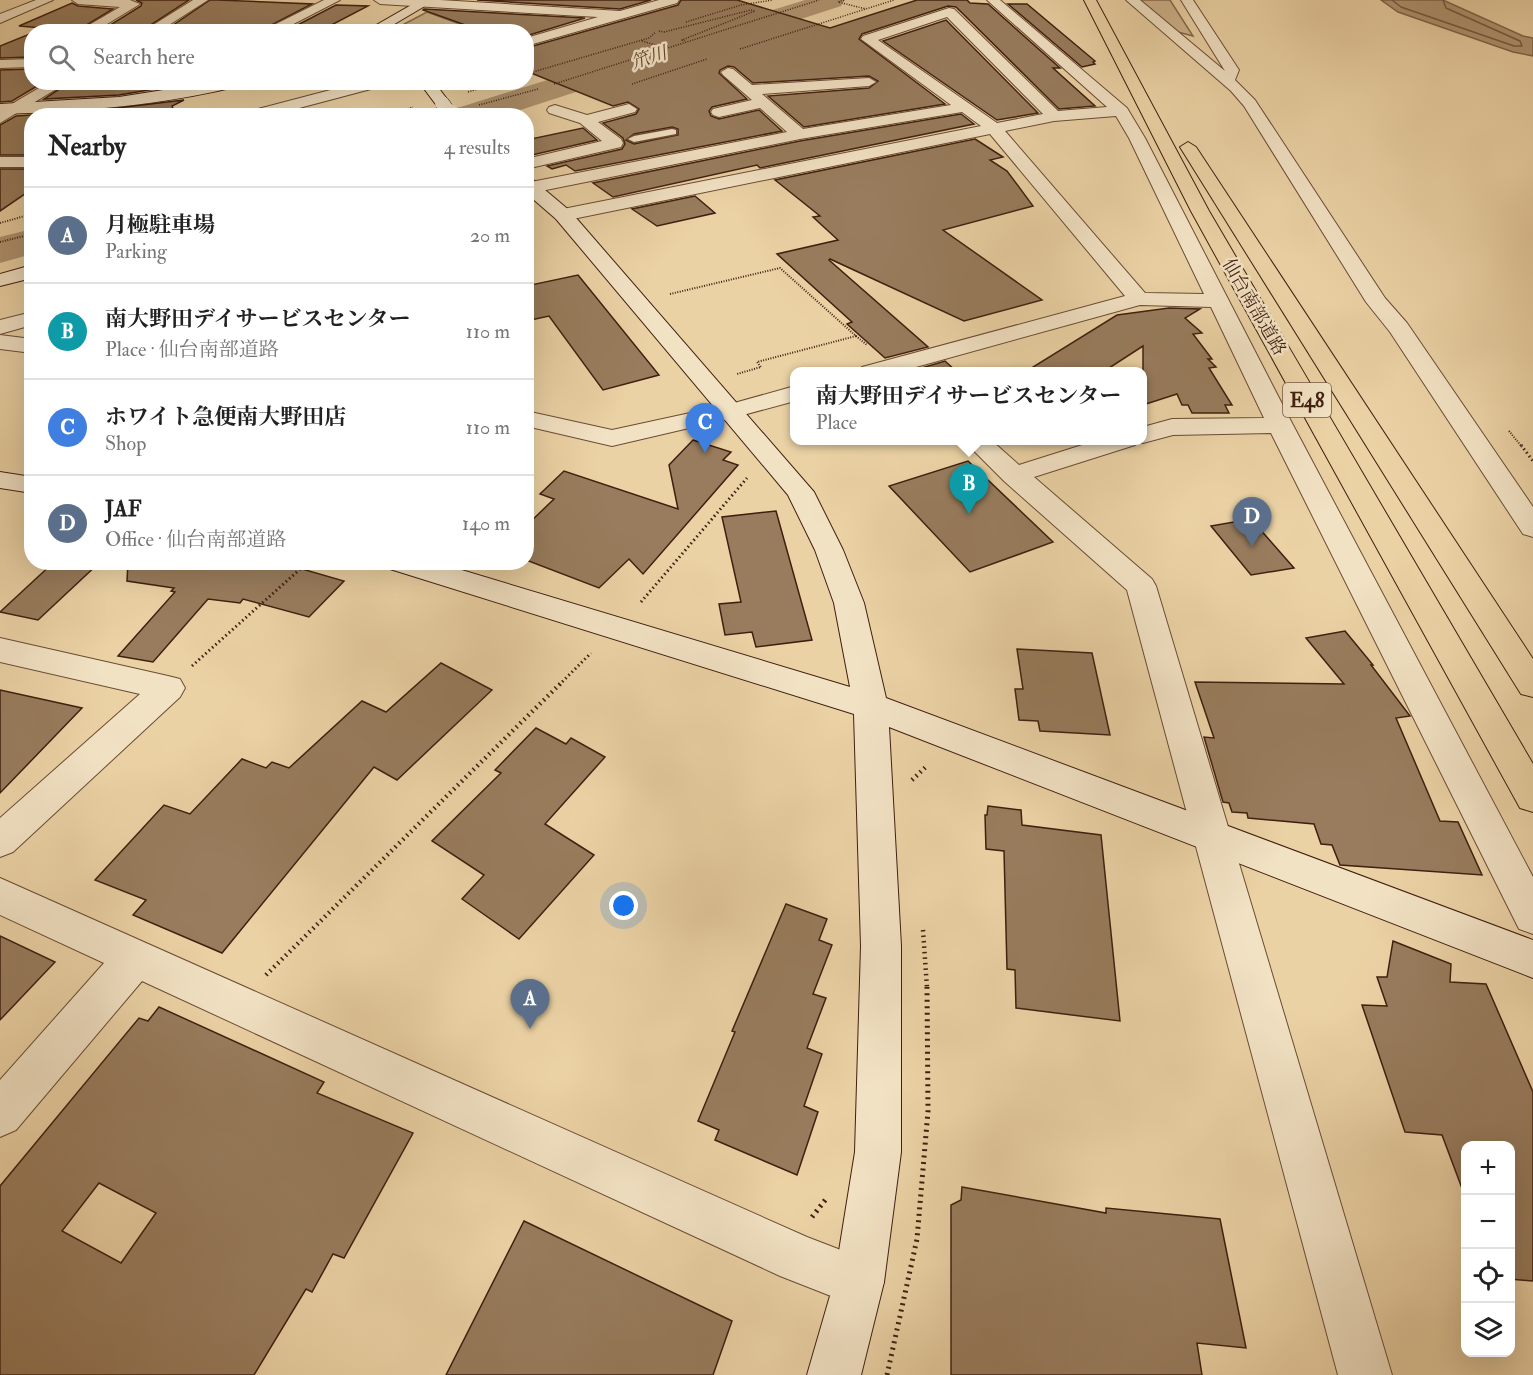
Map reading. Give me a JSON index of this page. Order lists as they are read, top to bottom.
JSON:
{
  "streets": {
    "highway": ["仙台南部道路", "E48"]
  },
  "water": ["笊川"],
  "page": {
    "search": "Search here",
    "heading": ["Nearby", "4 results"],
    "list": [
      {
        "mark": "A",
        "name": "月極駐車場",
        "note": "Parking",
        "value": "20 m"
      },
      {
        "mark": "B",
        "name": "南大野田デイサービスセンター",
        "note": "Place · 仙台南部道路",
        "value": "110 m"
      },
      {
        "mark": "C",
        "name": "ホワイト急便南大野田店",
        "note": "Shop",
        "value": "110 m"
      },
      {
        "mark": "D",
        "name": "JAF",
        "note": "Office · 仙台南部道路",
        "value": "140 m"
      }
    ],
    "popup": ["南大野田デイサービスセンター", "Place"],
    "pins": [
      "C",
      "B",
      "D",
      "A"
    ],
    "map_buttons": ["+", "−"]
  }
}
